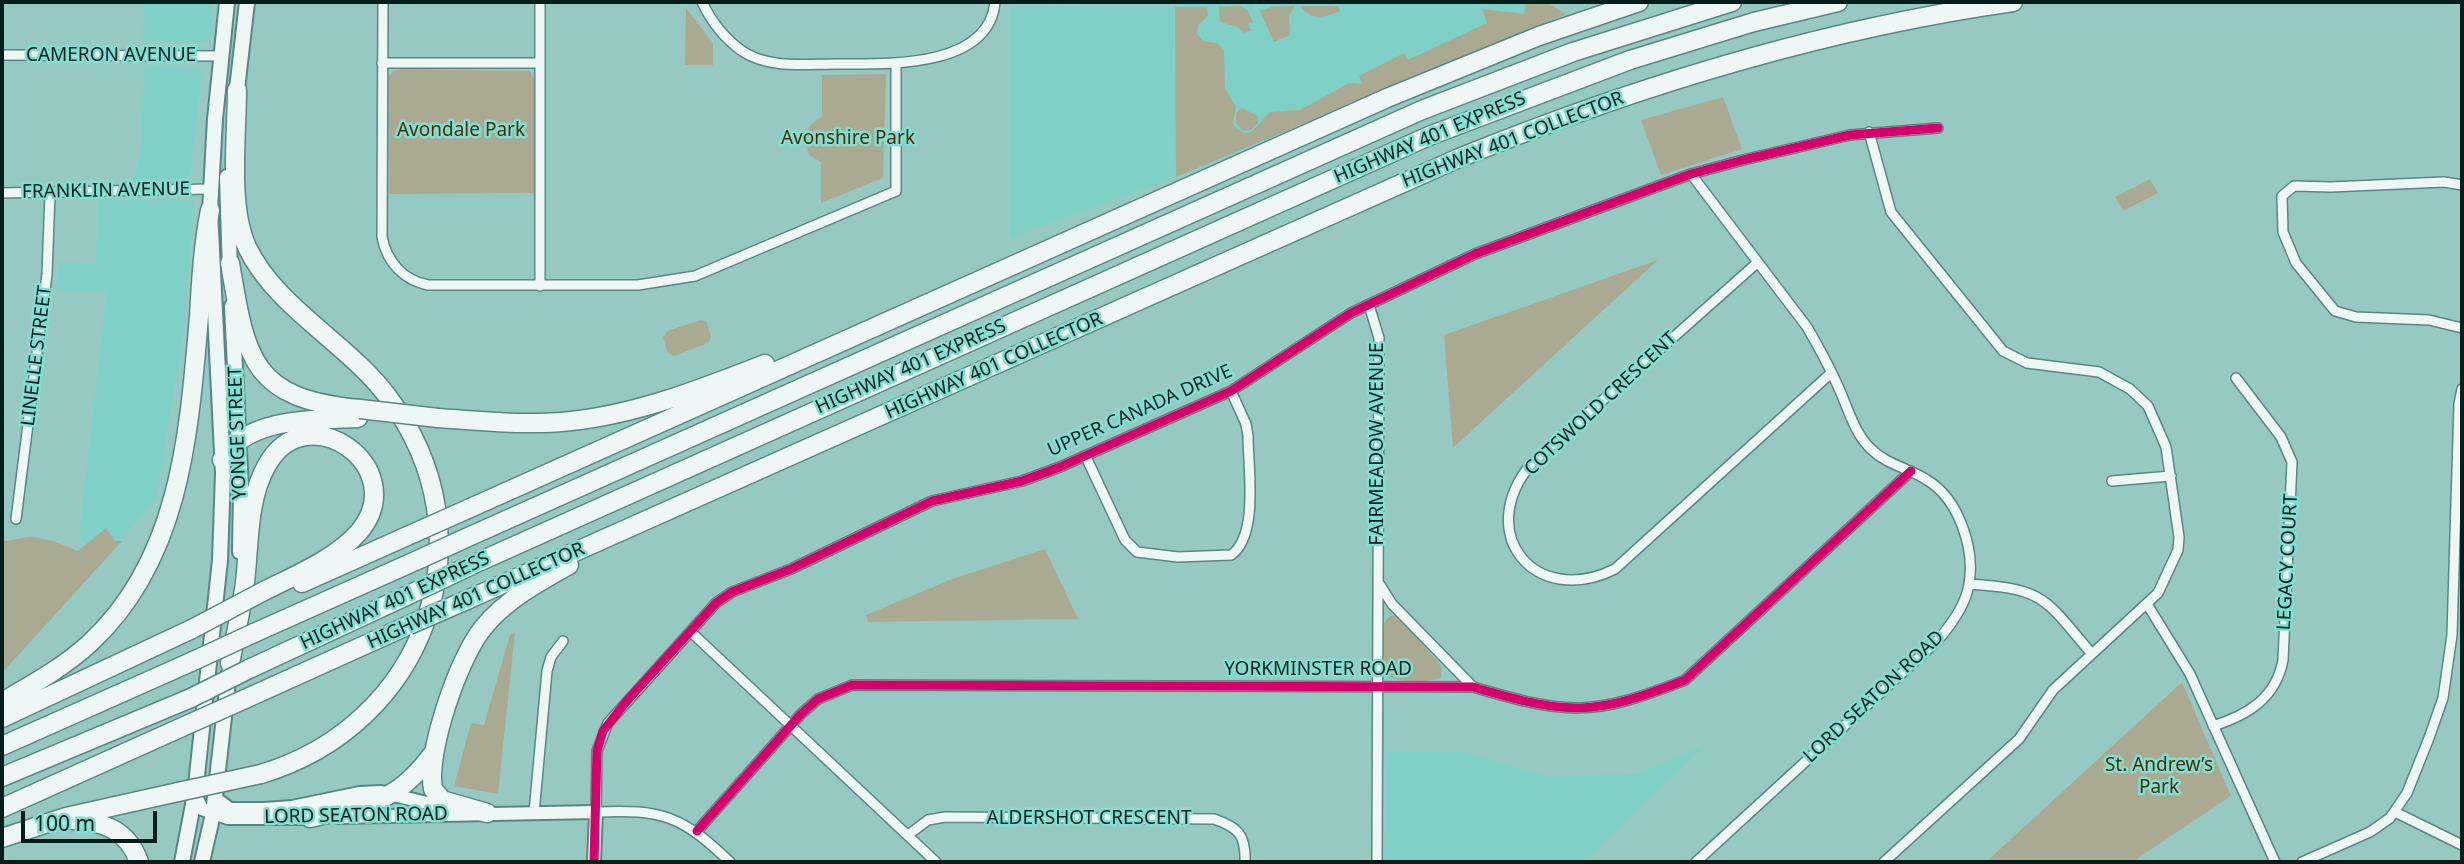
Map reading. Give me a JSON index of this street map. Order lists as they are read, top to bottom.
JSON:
{
  "streets": {
    "highway": ["HIGHWAY 401 EXPRESS", "HIGHWAY 401 COLLECTOR"],
    "main road": ["YONGE STREET"],
    "street": [
      "CAMERON AVENUE",
      "FRANKLIN AVENUE",
      "LINELLE STREET",
      "COTSWOLD CRESCENT",
      "UPPER CANADA DRIVE",
      "FAIRMEADOW AVENUE",
      "LEGACY COURT",
      "YORKMINSTER ROAD",
      "LORD SEATON ROAD",
      "ALDERSHOT CRESCENT"
    ]
  },
  "crossings": [
    ["CAMERON AVENUE", "YONGE STREET"],
    ["FRANKLIN AVENUE", "LINELLE STREET"],
    ["FRANKLIN AVENUE", "YONGE STREET"],
    ["COTSWOLD CRESCENT", "LORD SEATON ROAD"],
    ["UPPER CANADA DRIVE", "FAIRMEADOW AVENUE"],
    ["UPPER CANADA DRIVE", "LORD SEATON ROAD"],
    ["YONGE STREET", "LORD SEATON ROAD"],
    ["FAIRMEADOW AVENUE", "YORKMINSTER ROAD"],
    ["YORKMINSTER ROAD", "LORD SEATON ROAD"]
  ],
  "parks": ["Avondale Park", "Avonshire Park", "St. Andrew’s Park"],
  "scale_bar": "100 m"
}
